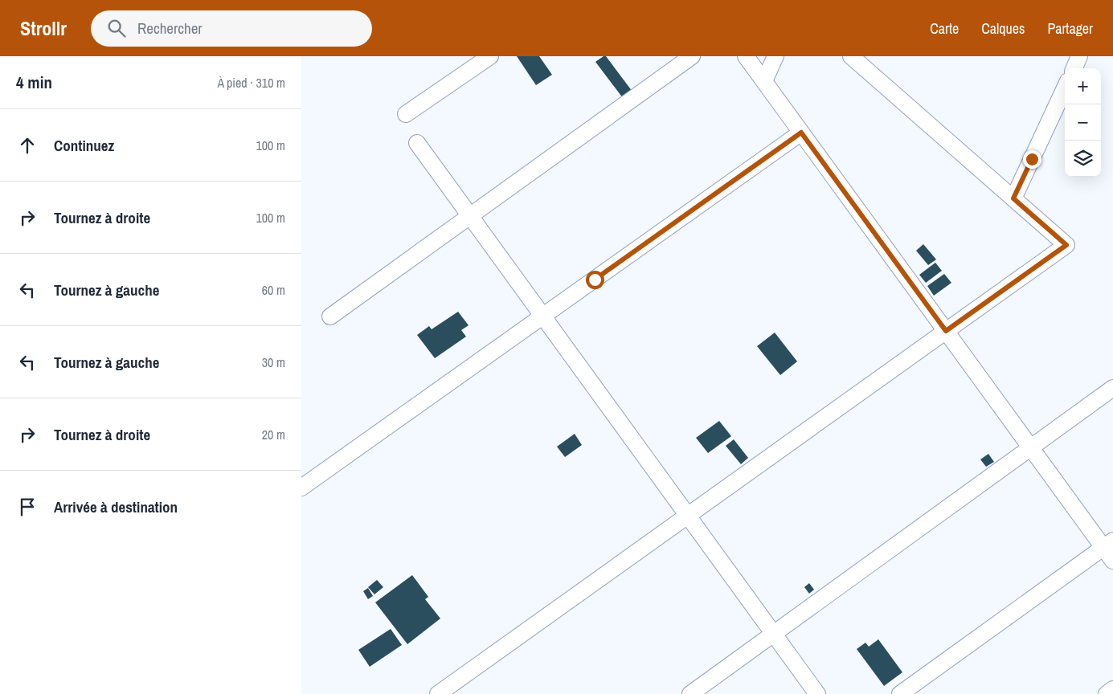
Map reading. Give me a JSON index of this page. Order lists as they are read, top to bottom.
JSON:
{
  "page": {
    "header": "Strollr",
    "search": "Rechercher",
    "nav": ["Carte", "Calques", "Partager"],
    "heading": ["4 min", "À pied · 310 m"],
    "map_buttons": ["+", "−"],
    "list": [
      ["Continuez", "100 m"],
      ["Tournez à droite", "100 m"],
      ["Tournez à gauche", "60 m"],
      ["Tournez à gauche", "30 m"],
      ["Tournez à droite", "20 m"],
      "Arrivée à destination"
    ]
  }
}
